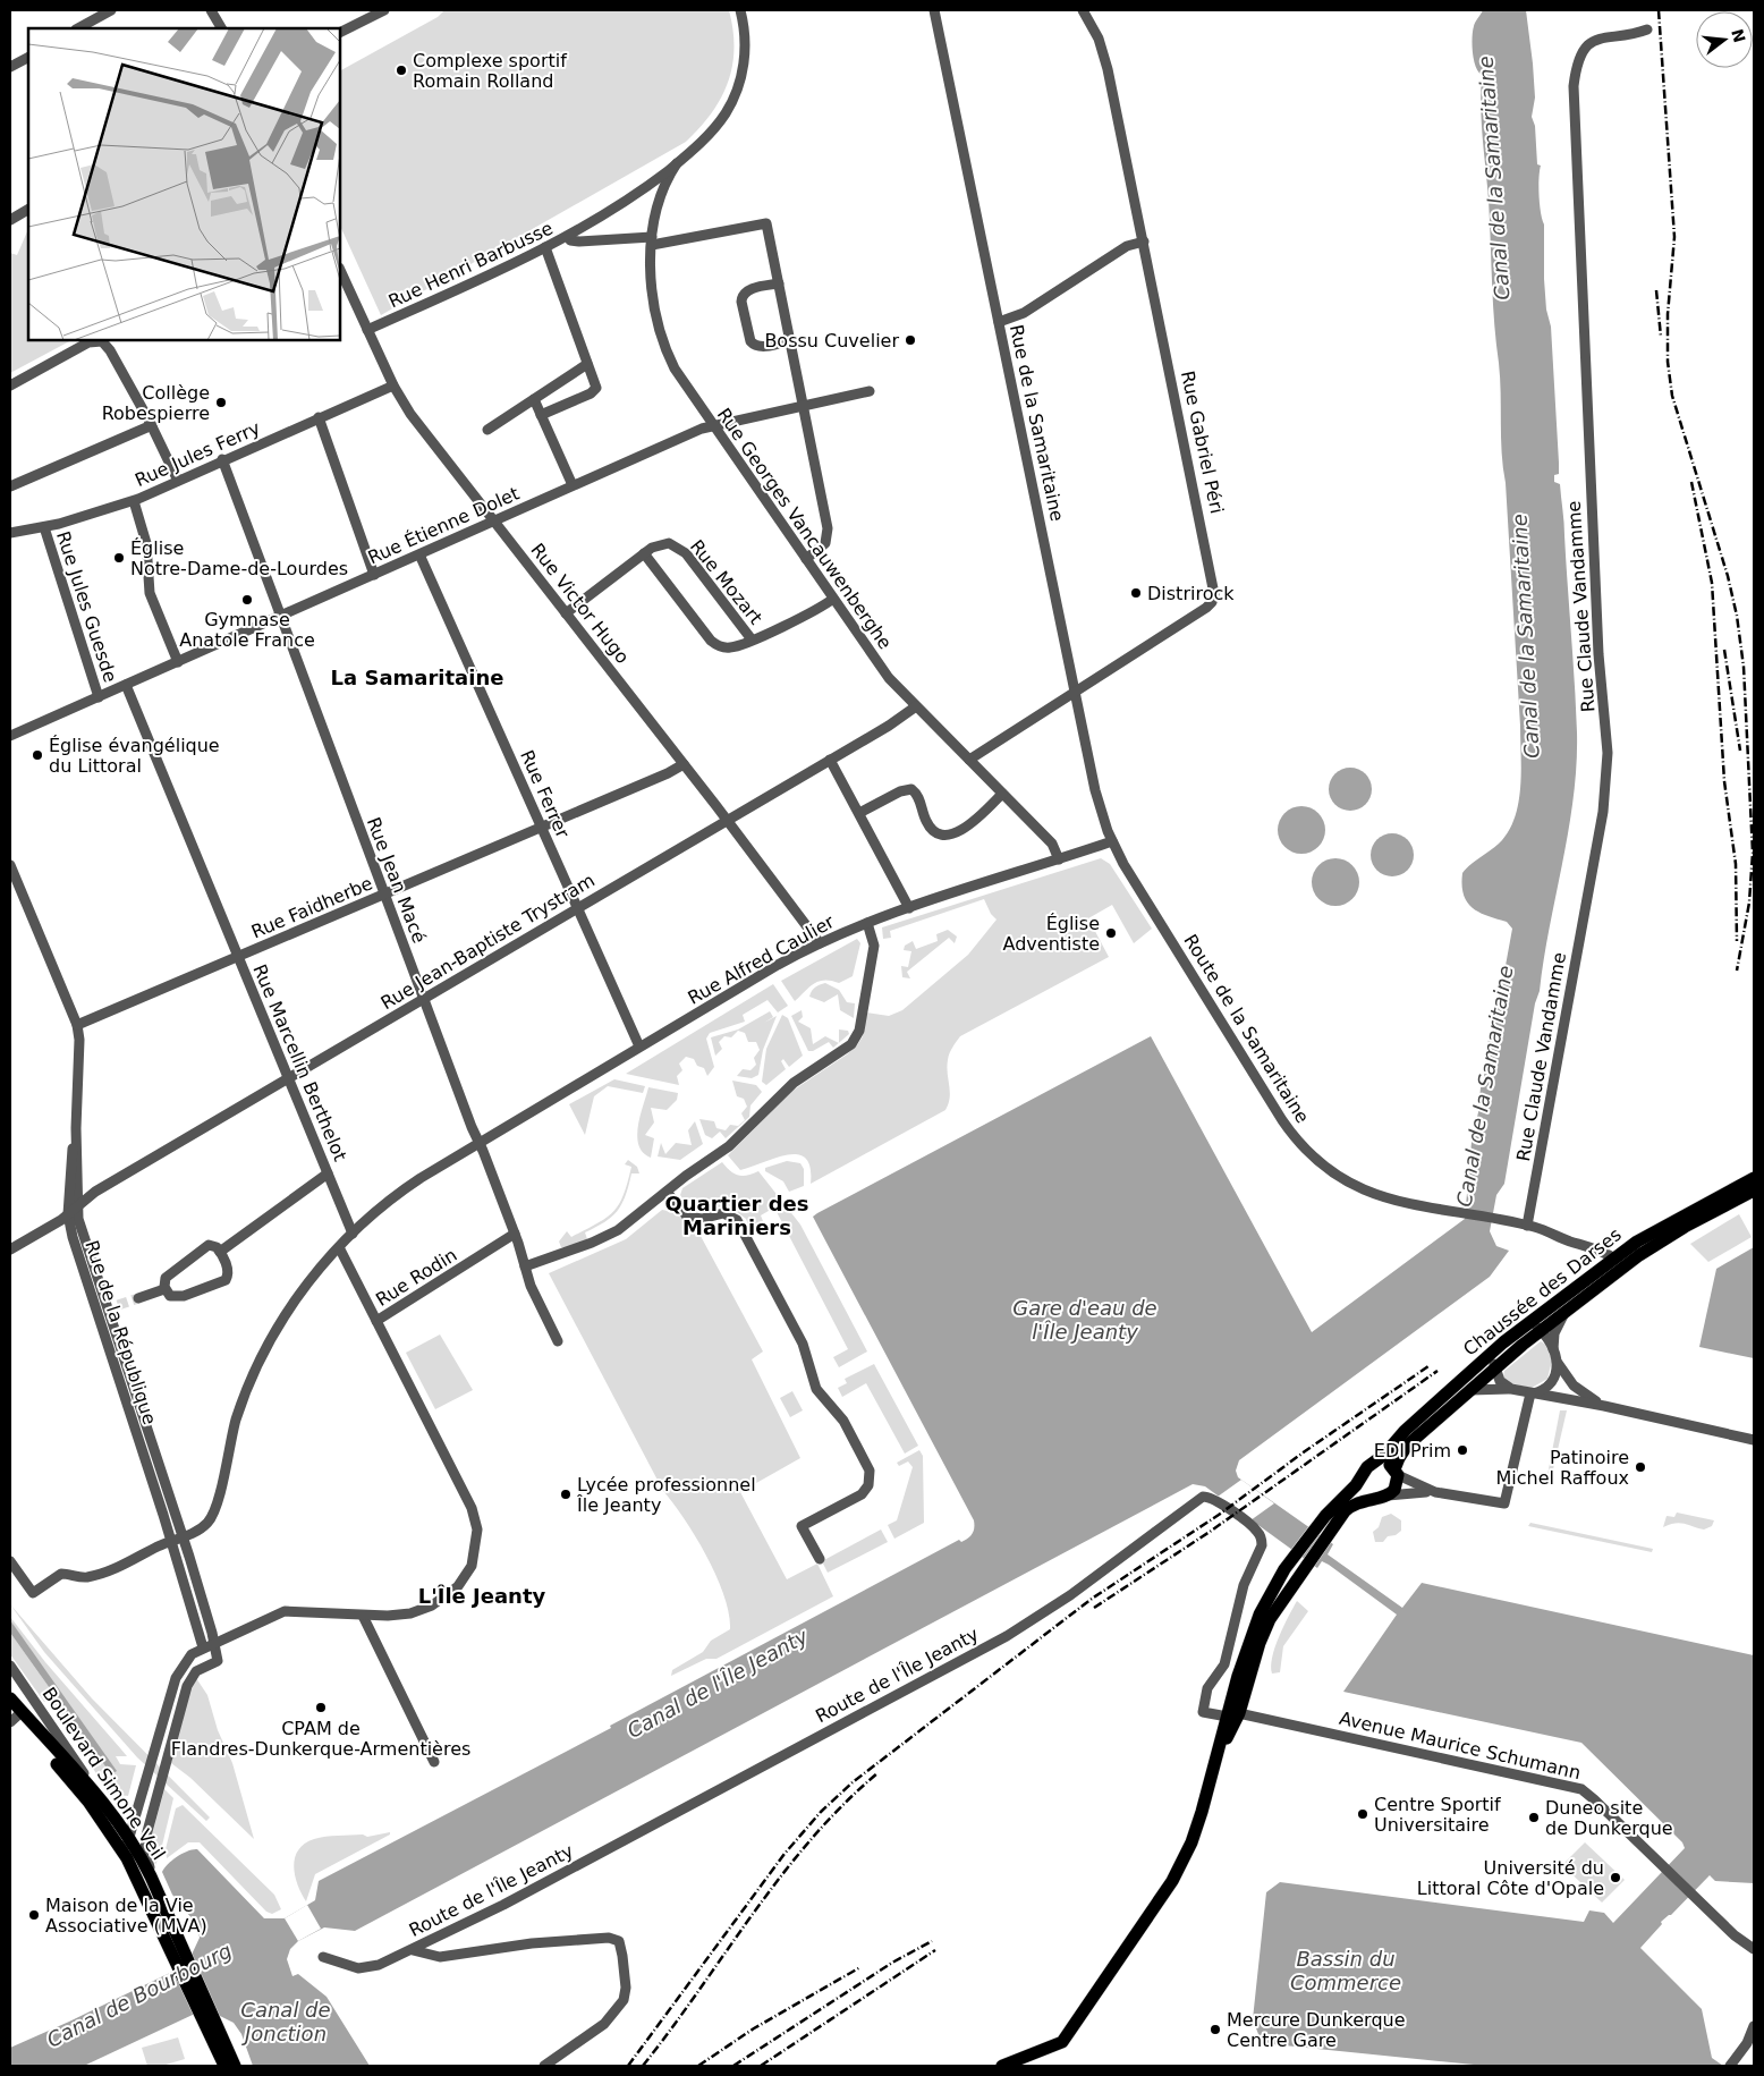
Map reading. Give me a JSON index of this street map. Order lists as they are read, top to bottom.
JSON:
{
  "streets": {
    "main road": ["Chaussée des Darses", "Boulevard Simone Veil"],
    "street": [
      "Rue Henri Barbusse",
      "Rue de la Samaritaine",
      "Rue Gabriel Péri",
      "Rue Jules Ferry",
      "Rue Étienne Dolet",
      "Rue Georges Vancauwenberghe",
      "Rue Mozart",
      "Rue Victor Hugo",
      "Rue Jules Guesde",
      "Rue Claude Vandamme",
      "Rue Ferrer",
      "Rue Jean Macé",
      "Rue Faidherbe",
      "Rue Jean-Baptiste Trystram",
      "Rue Alfred Caulier",
      "Route de la Samaritaine",
      "Rue Marcellin Berthelot",
      "Rue Rodin",
      "Rue de la République",
      "Route de l'Île Jeanty",
      "Avenue Maurice Schumann"
    ]
  },
  "crossings": [
    ["Rue Henri Barbusse", "Rue Georges Vancauwenberghe"],
    ["Rue Henri Barbusse", "Rue Victor Hugo"],
    ["Rue de la Samaritaine", "Rue Gabriel Péri"],
    ["Rue de la Samaritaine", "Rue Alfred Caulier"],
    ["Rue de la Samaritaine", "Route de la Samaritaine"],
    ["Rue Gabriel Péri", "Rue Georges Vancauwenberghe"],
    ["Rue Jules Ferry", "Rue Victor Hugo"],
    ["Rue Jules Ferry", "Rue Jules Guesde"],
    ["Rue Jules Ferry", "Rue Jean Macé"],
    ["Rue Étienne Dolet", "Rue Georges Vancauwenberghe"],
    ["Rue Étienne Dolet", "Rue Victor Hugo"],
    ["Rue Étienne Dolet", "Rue Jules Guesde"],
    ["Rue Étienne Dolet", "Rue Ferrer"],
    ["Rue Étienne Dolet", "Rue Jean Macé"],
    ["Rue Étienne Dolet", "Rue Marcellin Berthelot"],
    ["Rue Georges Vancauwenberghe", "Rue Mozart"],
    ["Rue Georges Vancauwenberghe", "Rue Jean-Baptiste Trystram"],
    ["Rue Georges Vancauwenberghe", "Rue Alfred Caulier"],
    ["Rue Mozart", "Rue Victor Hugo"],
    ["Rue Victor Hugo", "Rue Faidherbe"],
    ["Rue Victor Hugo", "Rue Jean-Baptiste Trystram"],
    ["Rue Victor Hugo", "Rue Alfred Caulier"],
    ["Rue Claude Vandamme", "Route de la Samaritaine"],
    ["Rue Ferrer", "Rue Faidherbe"],
    ["Rue Ferrer", "Rue Jean-Baptiste Trystram"],
    ["Rue Ferrer", "Rue Alfred Caulier"],
    ["Rue Jean Macé", "Rue Faidherbe"],
    ["Rue Jean Macé", "Rue Jean-Baptiste Trystram"],
    ["Rue Jean Macé", "Rue Alfred Caulier"],
    ["Rue Jean Macé", "Rue Rodin"],
    ["Rue Faidherbe", "Rue Marcellin Berthelot"],
    ["Rue Faidherbe", "Rue de la République"],
    ["Rue Jean-Baptiste Trystram", "Rue Marcellin Berthelot"],
    ["Rue Jean-Baptiste Trystram", "Rue de la République"],
    ["Rue Alfred Caulier", "Route de la Samaritaine"],
    ["Rue Alfred Caulier", "Rue Marcellin Berthelot"],
    ["Rue Alfred Caulier", "Rue Rodin"],
    ["Rue Alfred Caulier", "Rue de la République"],
    ["Rue de la République", "Boulevard Simone Veil"],
    ["Route de l'Île Jeanty", "Avenue Maurice Schumann"]
  ],
  "districts": ["La Samaritaine", "Quartier des Mariniers", "L'Île Jeanty"],
  "water": [
    "Canal de la Samaritaine",
    "Gare d'eau de l'Île Jeanty",
    "Canal de l'Île Jeanty",
    "Bassin du Commerce",
    "Canal de Bourbourg",
    "Canal de Jonction"
  ],
  "places": [
    "Complexe sportif Romain Rolland",
    "Bossu Cuvelier",
    "Collège Robespierre",
    "Église Notre-Dame-de-Lourdes",
    "Distrirock",
    "Gymnase Anatole France",
    "Église évangélique du Littoral",
    "Église Adventiste",
    "EDI Prim",
    "Patinoire Michel Raffoux",
    "Lycée professionnel Île Jeanty",
    "CPAM de Flandres-Dunkerque-Armentières",
    "Centre Sportif Universitaire",
    "Duneo site de Dunkerque",
    "Université du Littoral Côte d'Opale",
    "Maison de la Vie Associative (MVA)",
    "Mercure Dunkerque Centre Gare"
  ],
  "north": "right"
}
